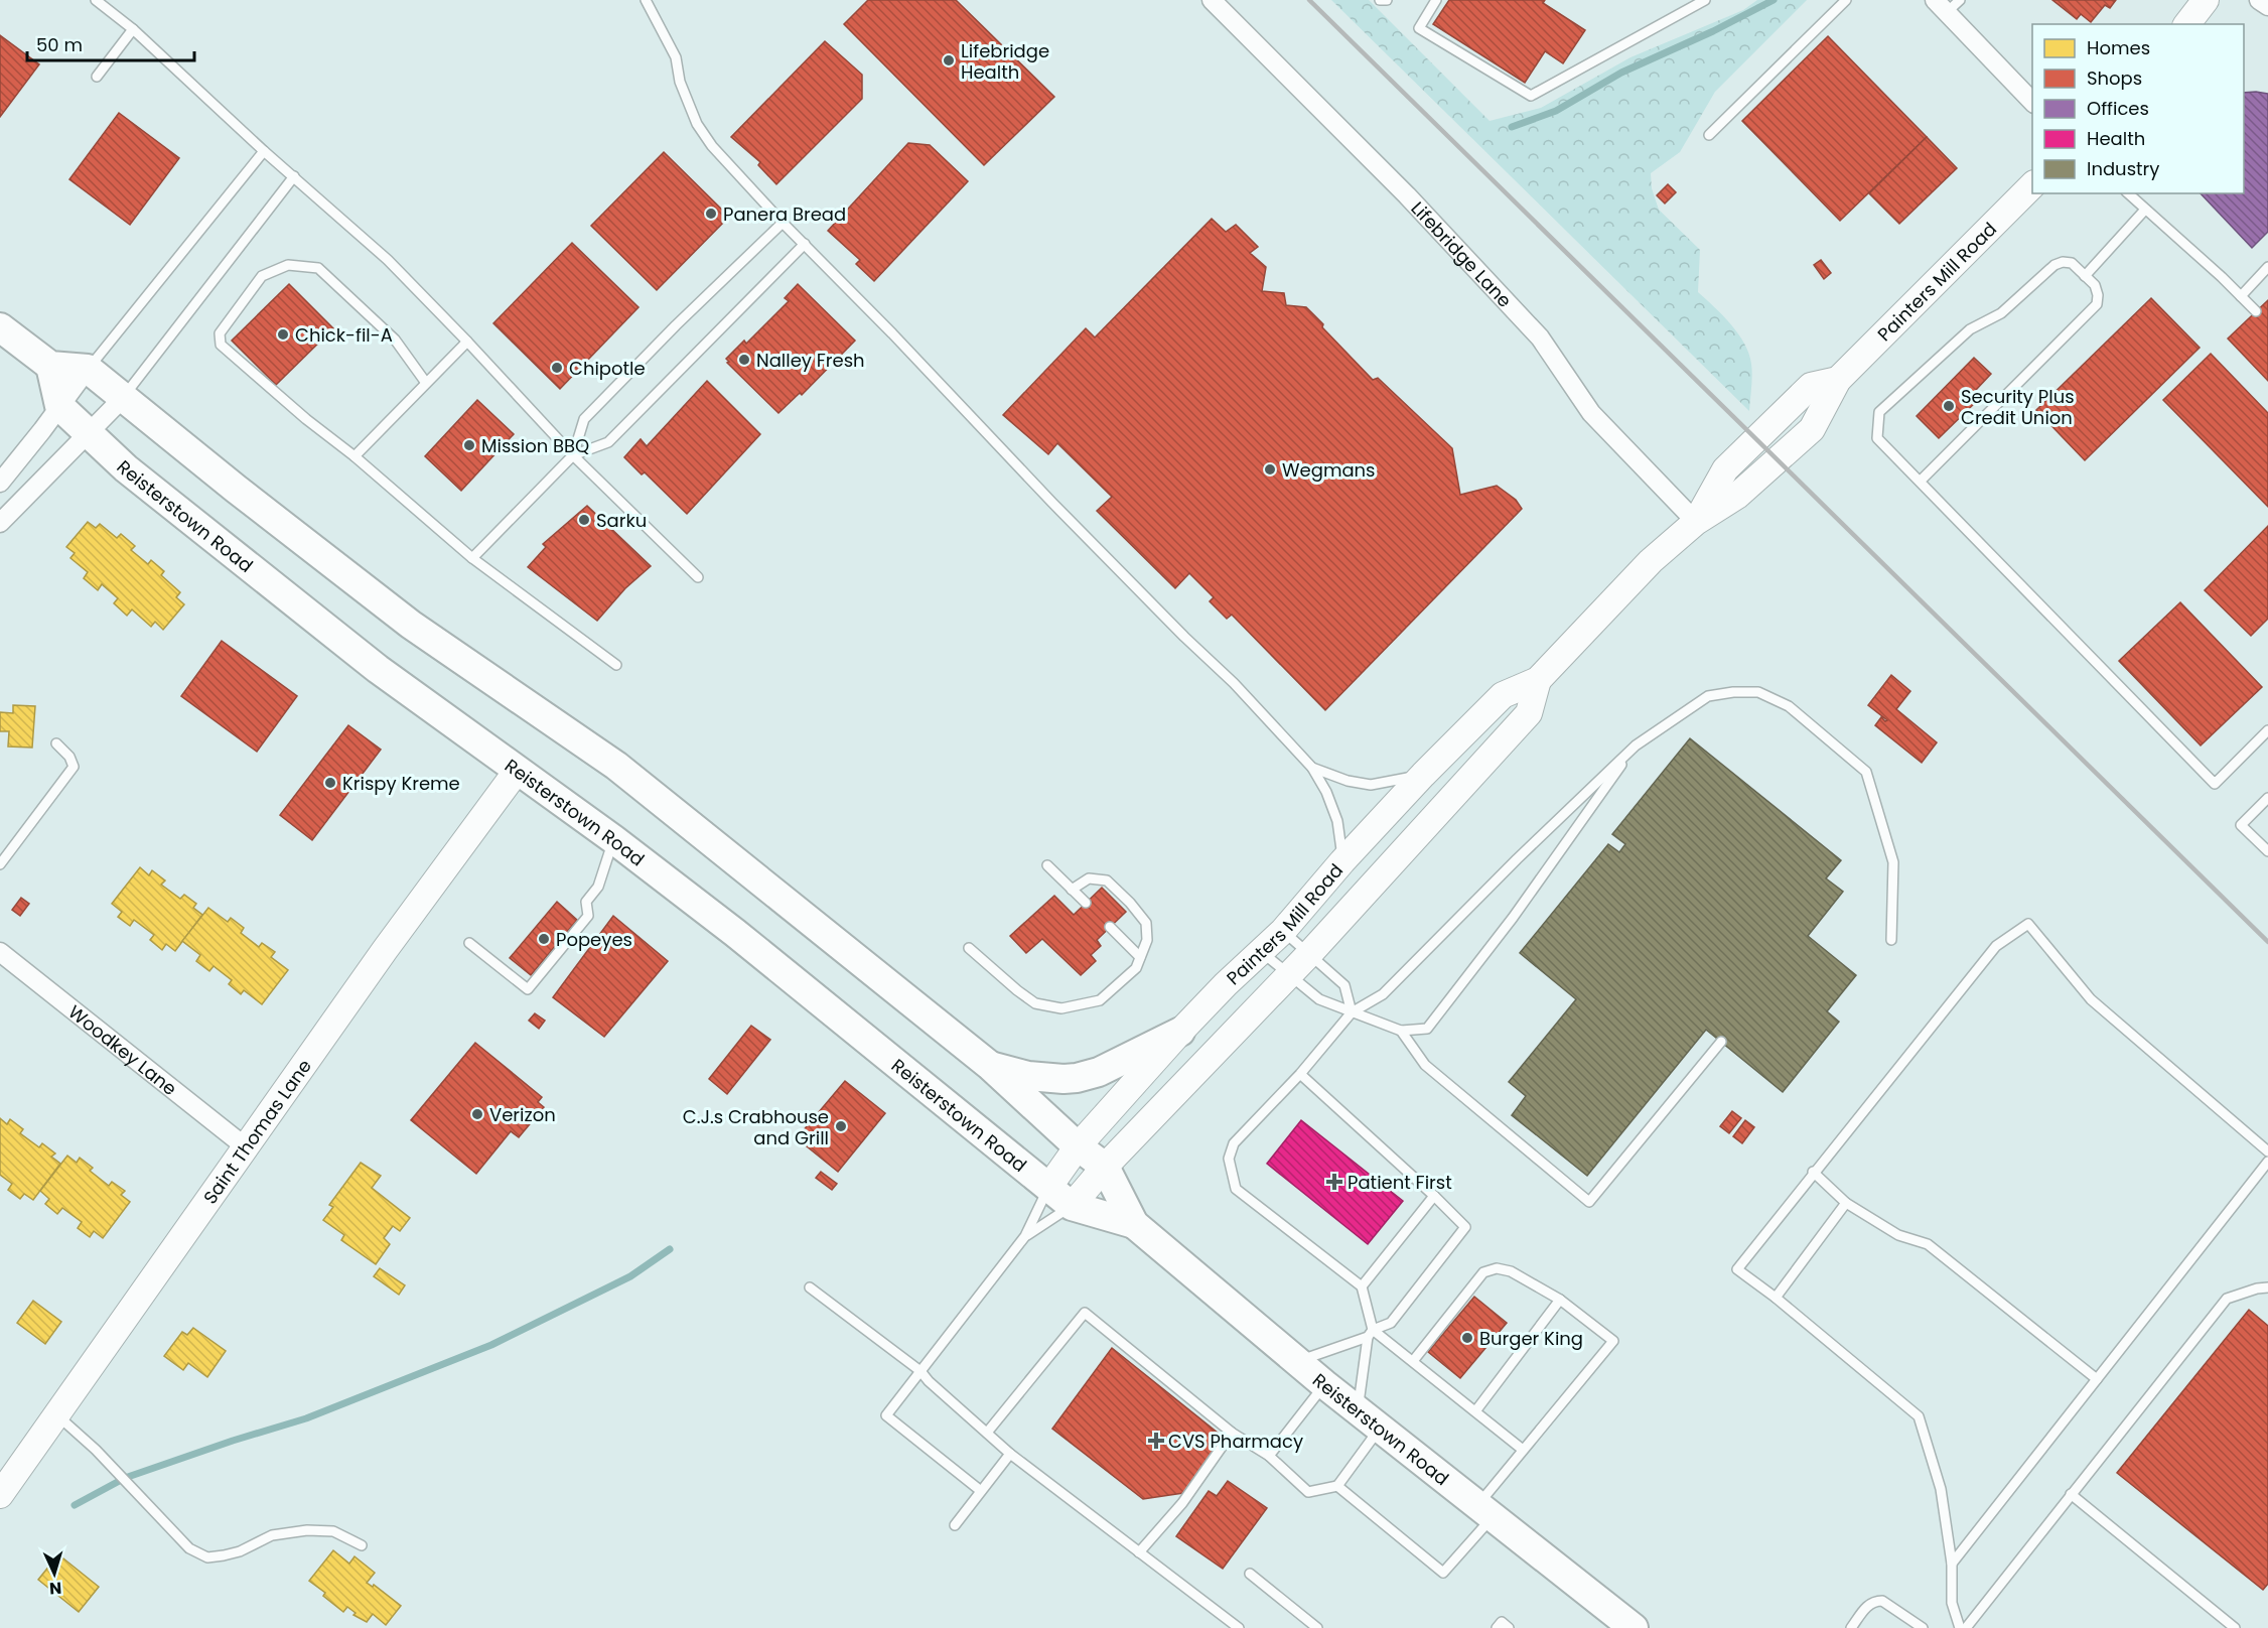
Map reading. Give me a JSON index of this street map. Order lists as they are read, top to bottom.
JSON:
{
  "streets": {
    "main road": ["Painters Mill Road", "Reisterstown Road", "Saint Thomas Lane"],
    "street": ["Lifebridge Lane", "Woodkey Lane"]
  },
  "crossings": [
    ["Lifebridge Lane", "Painters Mill Road"],
    ["Painters Mill Road", "Reisterstown Road"],
    ["Reisterstown Road", "Saint Thomas Lane"],
    ["Woodkey Lane", "Saint Thomas Lane"]
  ],
  "places": {
    "other": [
      "Lifebridge Health",
      "Panera Bread",
      "Chick-fil-A",
      "Nalley Fresh",
      "Chipotle",
      "Security Plus Credit Union",
      "Mission BBQ",
      "Wegmans",
      "Sarku",
      "Krispy Kreme",
      "Popeyes",
      "Verizon",
      "C.J.s Crabhouse and Grill",
      "Burger King"
    ],
    "health": ["Patient First", "CVS Pharmacy"]
  },
  "legend": [
    "Homes",
    "Shops",
    "Offices",
    "Health",
    "Industry"
  ],
  "scale_bar": "50 m",
  "north": "bottom"
}
